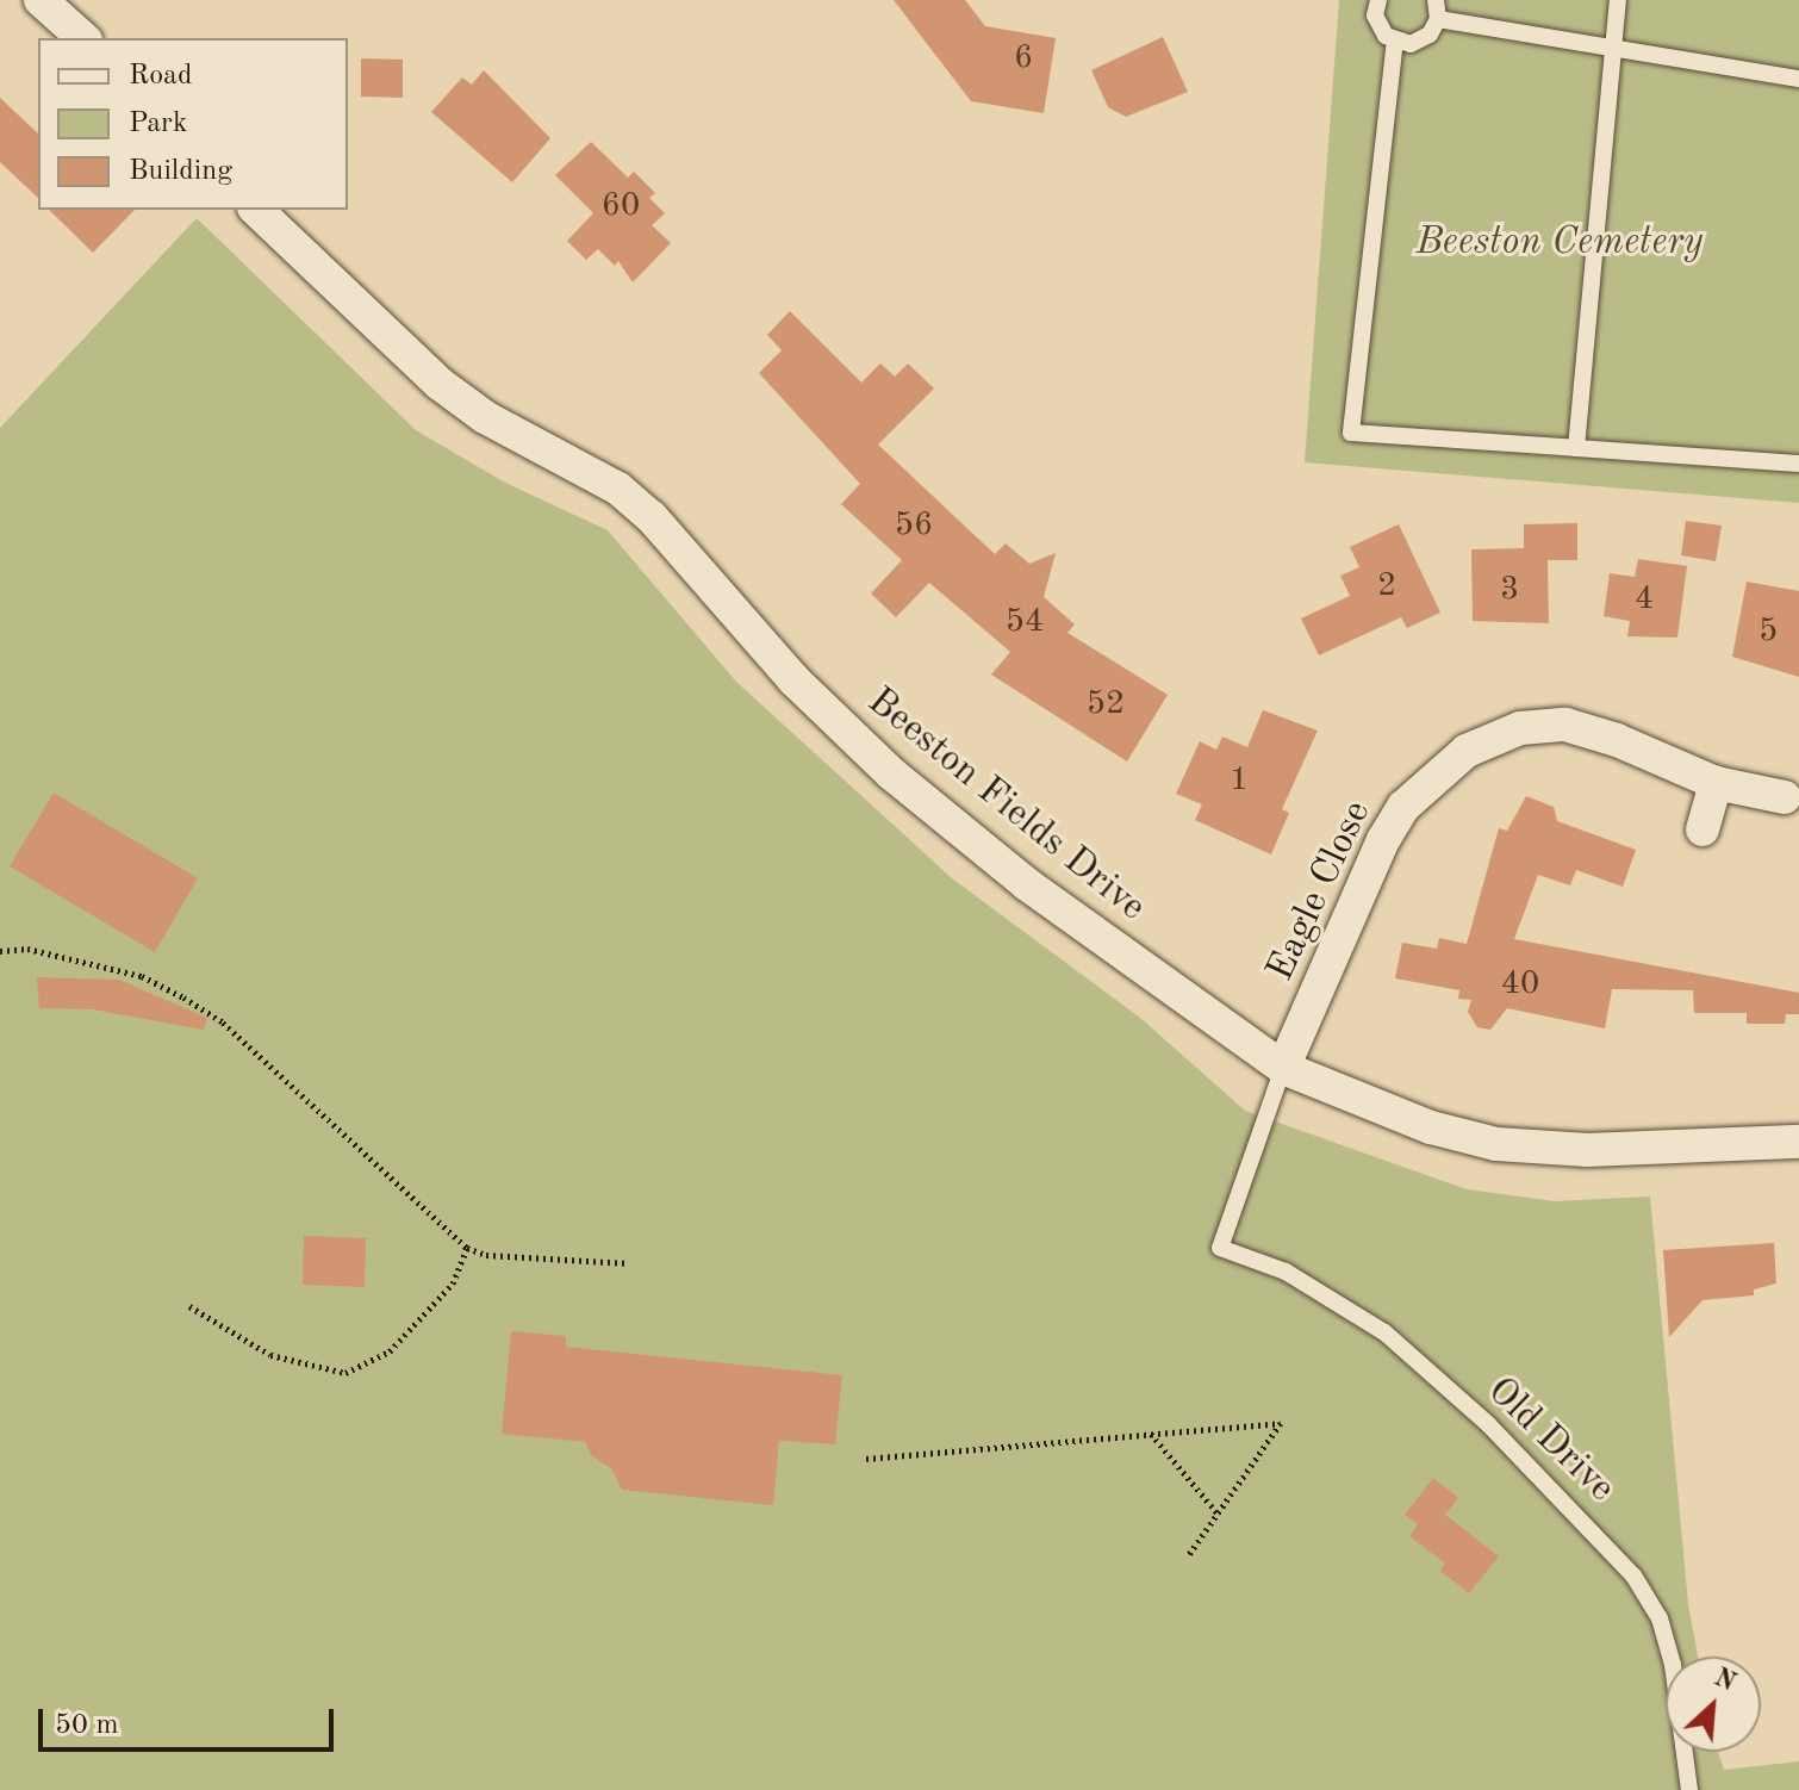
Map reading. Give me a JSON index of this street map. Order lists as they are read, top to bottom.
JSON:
{
  "streets": {
    "street": ["Beeston Fields Drive", "Eagle Close"],
    "lane": ["Old Drive"]
  },
  "crossings": [
    ["Beeston Fields Drive", "Eagle Close"],
    ["Beeston Fields Drive", "Old Drive"],
    ["Eagle Close", "Old Drive"]
  ],
  "parks": ["Beeston Cemetery"],
  "house_numbers": [
    "6",
    "60",
    "56",
    "2",
    "3",
    "4",
    "54",
    "5",
    "52",
    "1",
    "40"
  ],
  "legend": ["Road", "Park", "Building"],
  "scale_bar": "50 m",
  "north": "top right"
}
